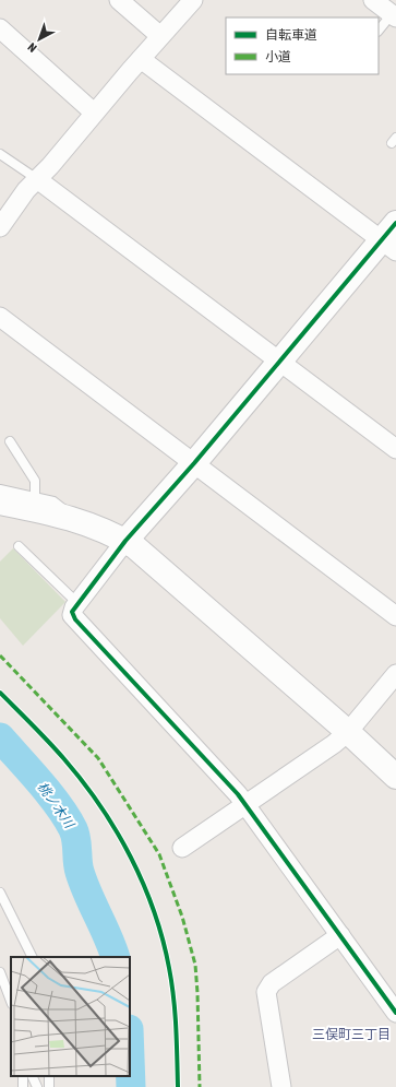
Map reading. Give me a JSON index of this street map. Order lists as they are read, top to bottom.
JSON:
{
  "districts": ["三俣町三丁目"],
  "water": ["桃ノ木川"],
  "legend": ["自転車道", "小道"],
  "north": "bottom left"
}
